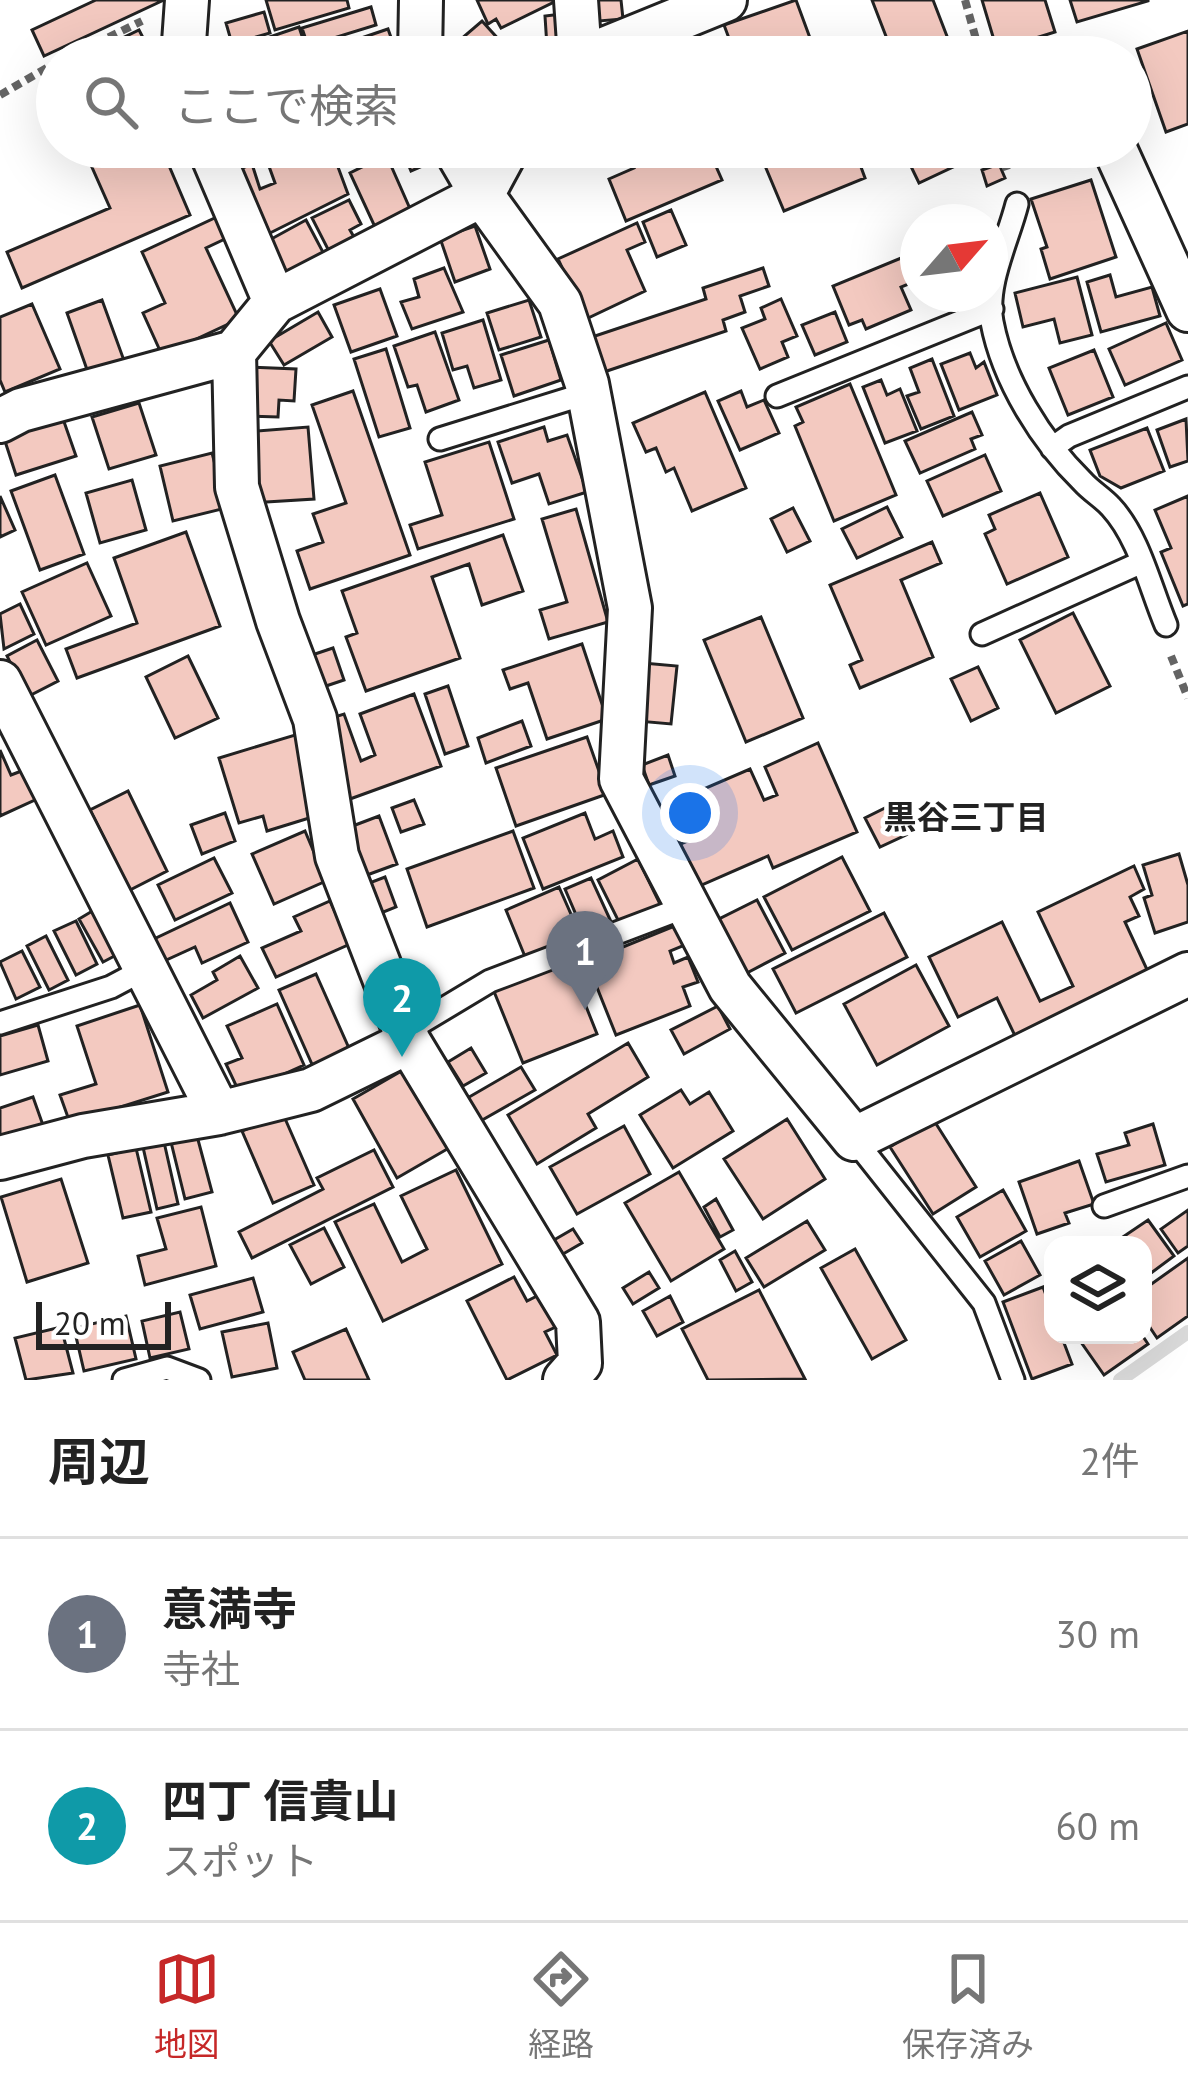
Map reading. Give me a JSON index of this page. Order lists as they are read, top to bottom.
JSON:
{
  "districts": ["黒谷三丁目"],
  "scale_bar": "20 m",
  "north": "top right",
  "page": {
    "search": "ここで検索",
    "pins": ["1", "2"],
    "scale": "20 m",
    "heading": ["周辺", "2件"],
    "list": [
      {
        "mark": "1",
        "name": "意満寺",
        "note": "寺社",
        "value": "30 m"
      },
      {
        "mark": "2",
        "name": "四丁 信貴山",
        "note": "スポット",
        "value": "60 m"
      }
    ],
    "nav": ["地図", "経路", "保存済み"]
  }
}
